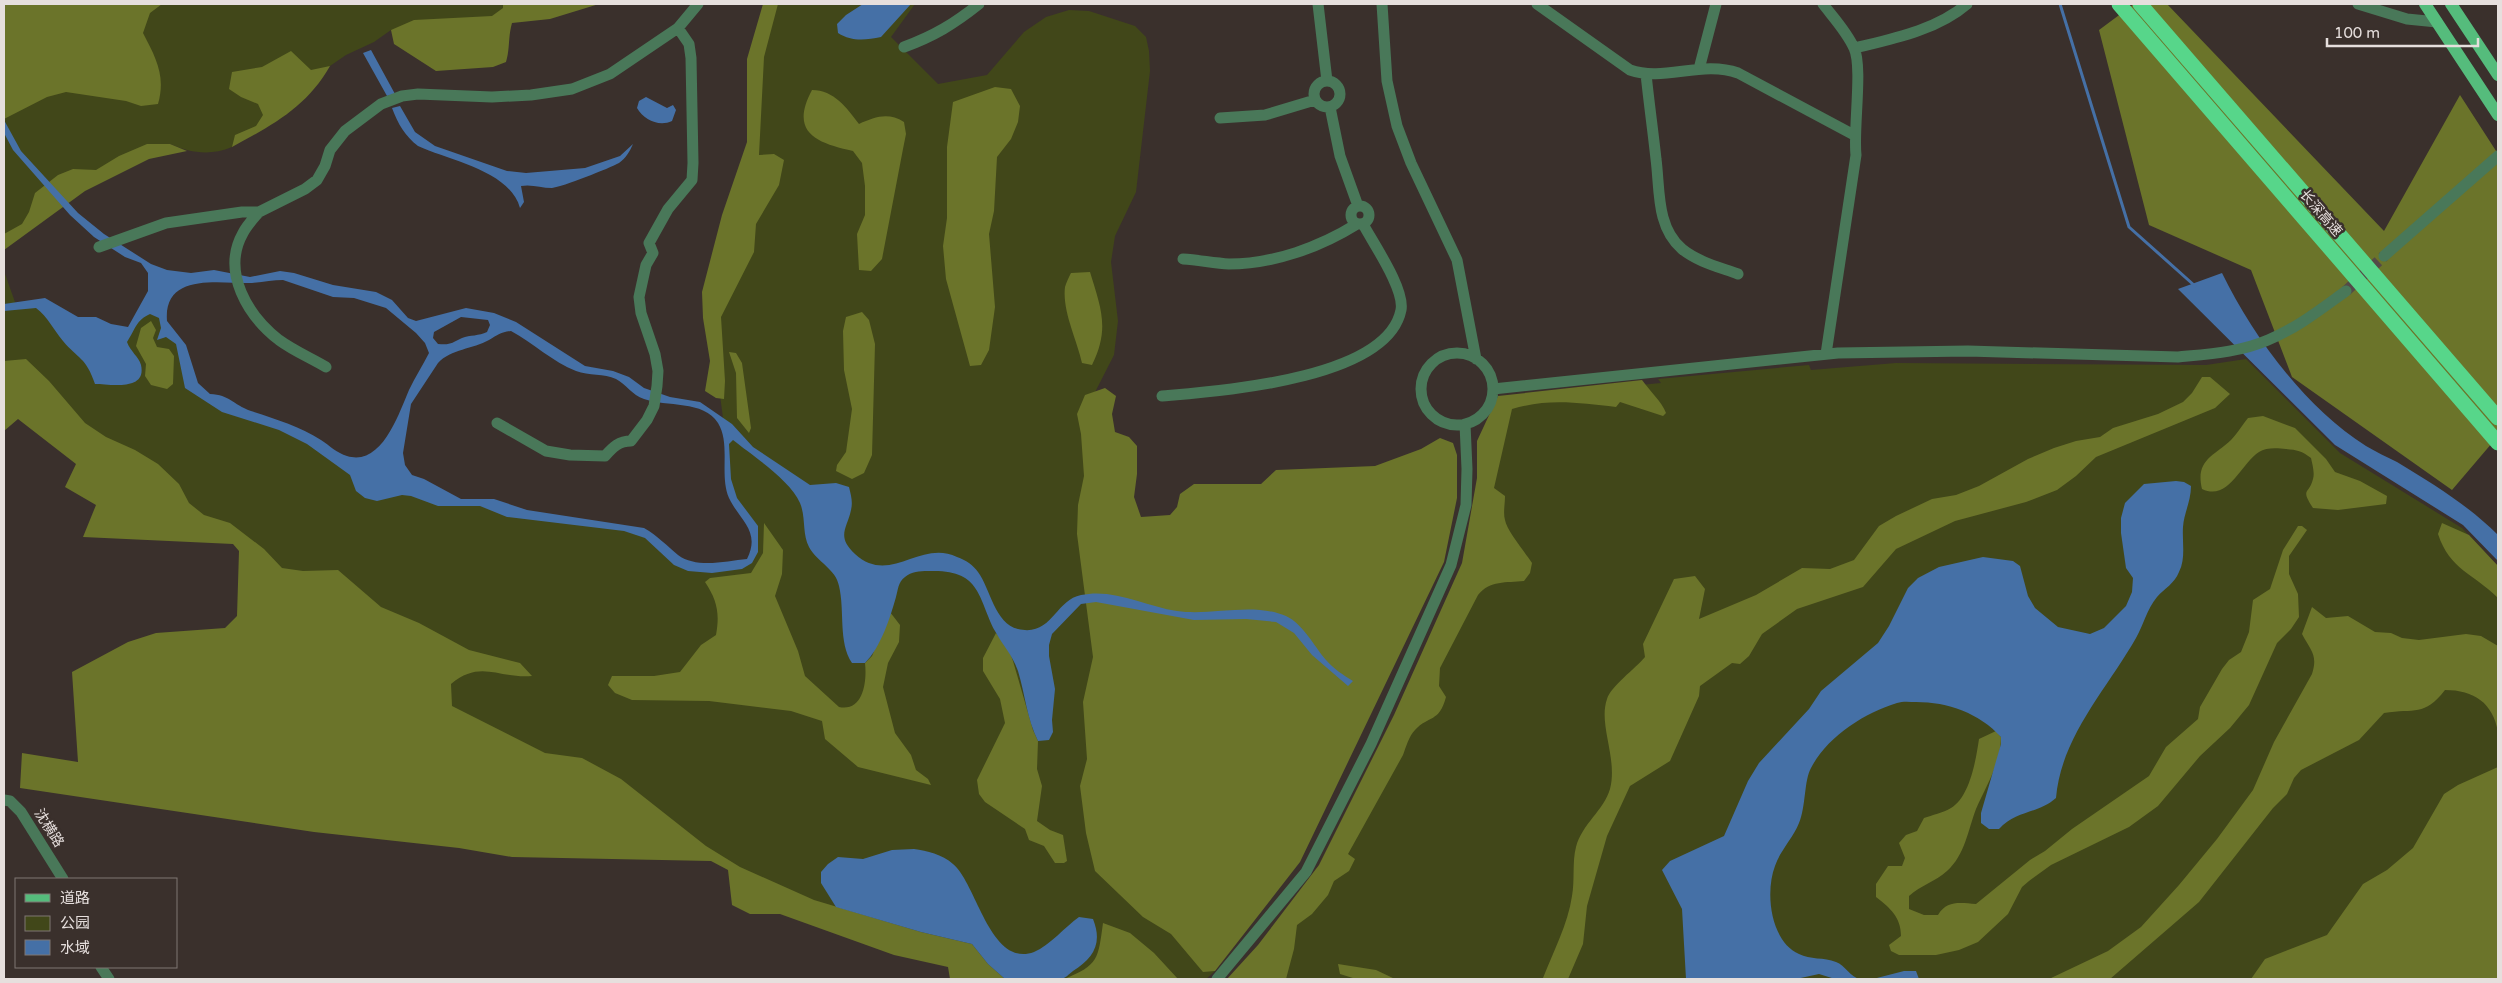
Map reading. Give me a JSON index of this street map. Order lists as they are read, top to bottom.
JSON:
{
  "streets": {
    "highway": ["长深高速"],
    "street": ["沈横路"]
  },
  "legend": ["道路", "公园", "水域"],
  "scale_bar": "100 m"
}
